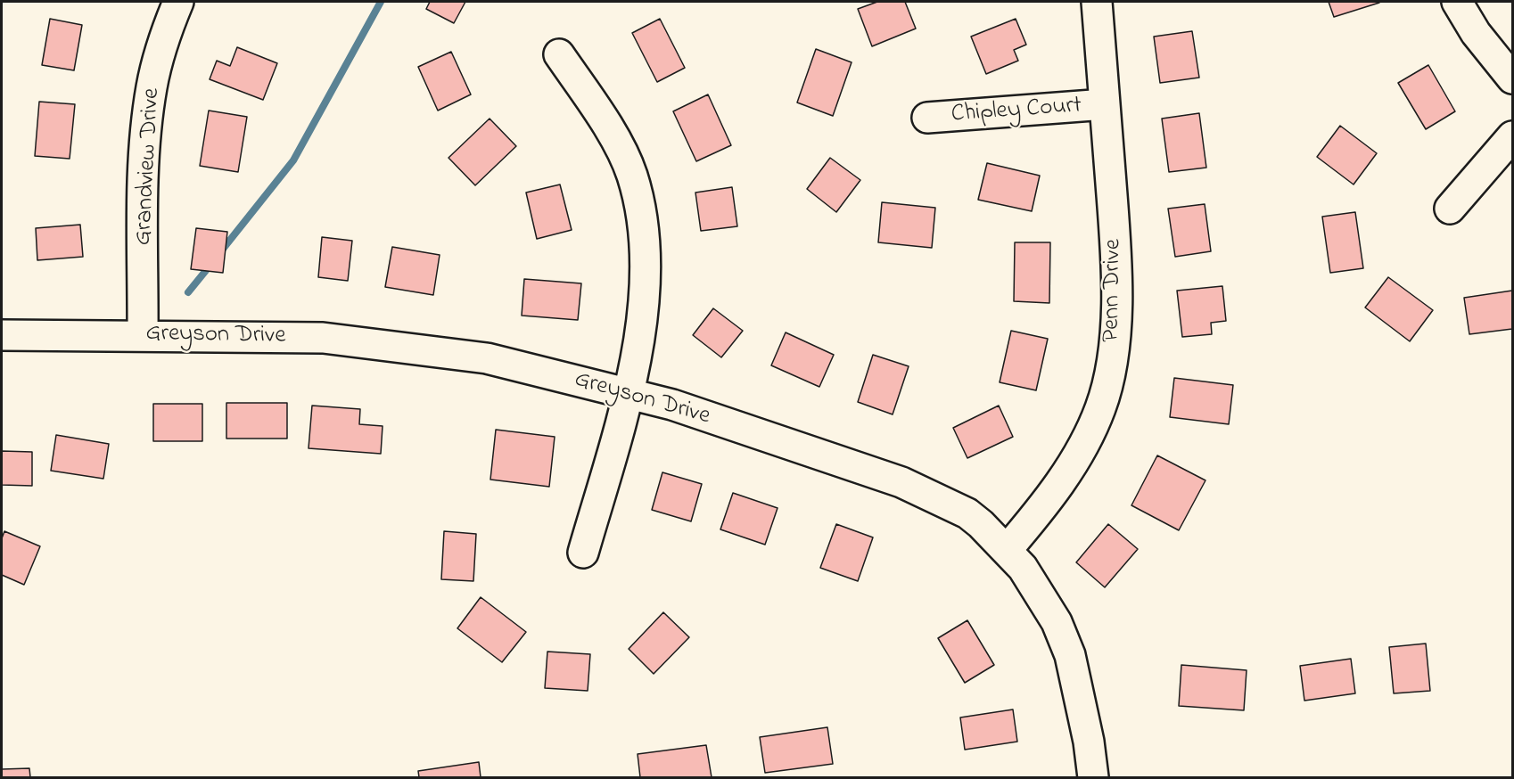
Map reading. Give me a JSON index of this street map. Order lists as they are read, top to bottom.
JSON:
{
  "streets": {
    "street": [
      "Chipley Court",
      "Grandview Drive",
      "Penn Drive",
      "Greyson Drive"
    ]
  },
  "crossings": [
    ["Chipley Court", "Penn Drive"],
    ["Grandview Drive", "Greyson Drive"],
    ["Penn Drive", "Greyson Drive"]
  ]
}
